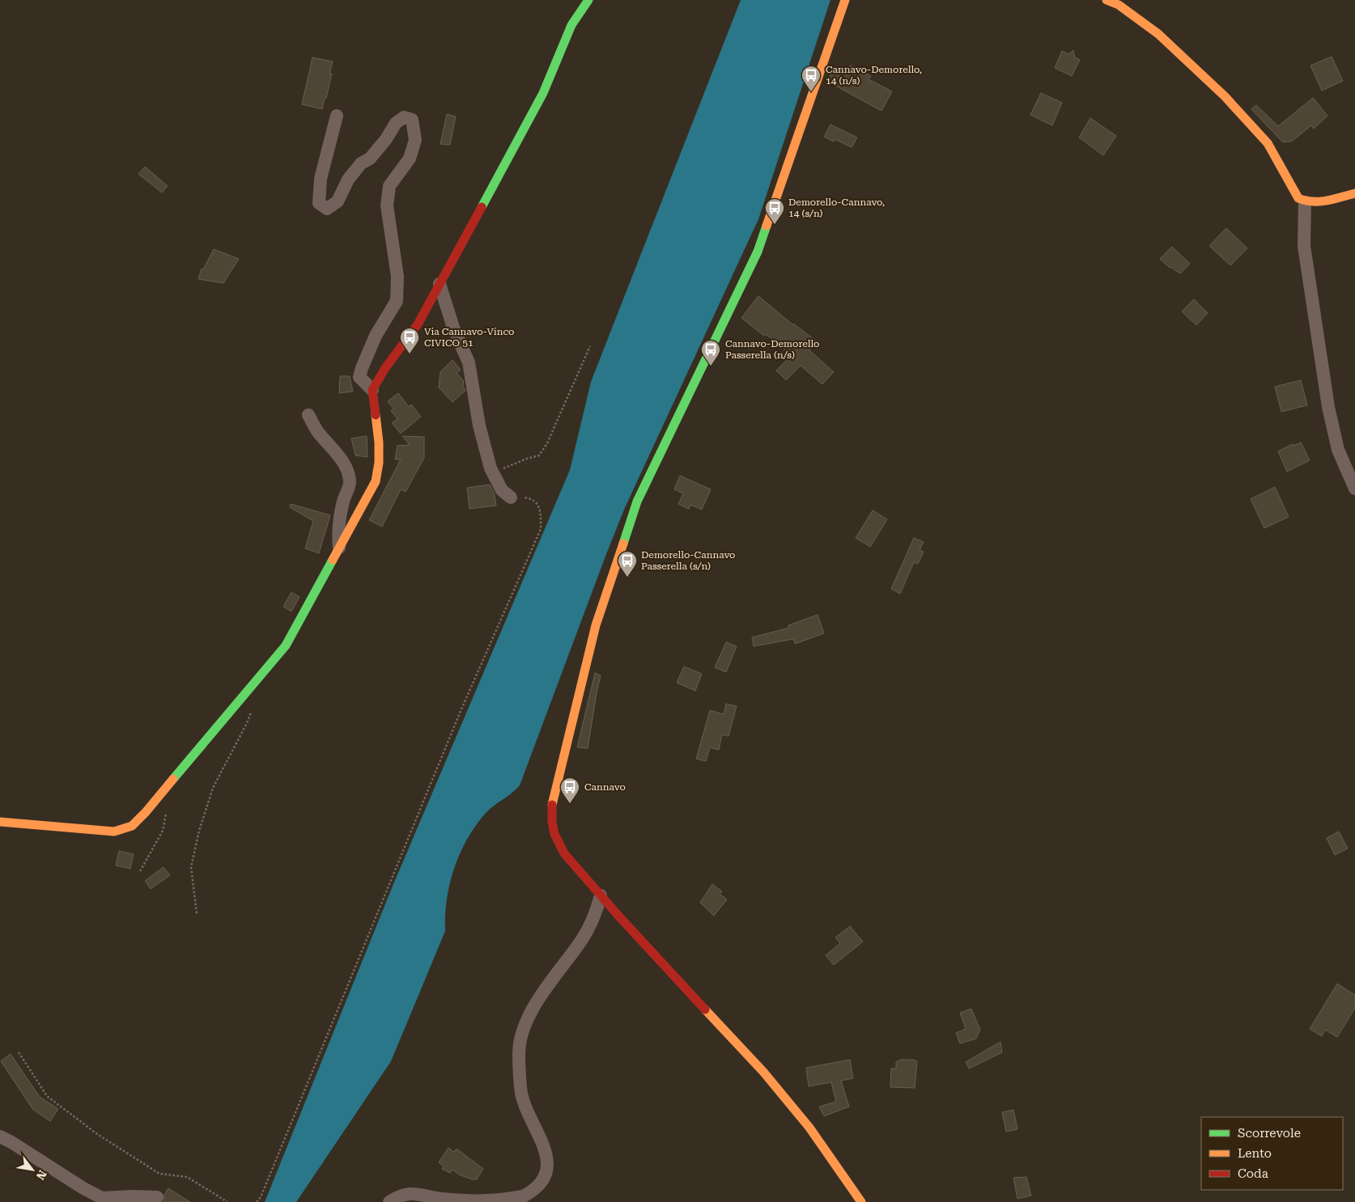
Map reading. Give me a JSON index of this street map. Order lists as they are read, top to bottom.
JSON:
{
  "places": {
    "bus stop": [
      "Cannavo-Demorello, 14 (n/s)",
      "Demorello-Cannavo, 14 (s/n)",
      "Via Cannavo-Vinco CIVICO 51",
      "Cannavo-Demorello Passerella (n/s)",
      "Demorello-Cannavo Passerella (s/n)",
      "Cannavo"
    ]
  },
  "legend": ["Scorrevole", "Lento", "Coda"],
  "north": "bottom right"
}
